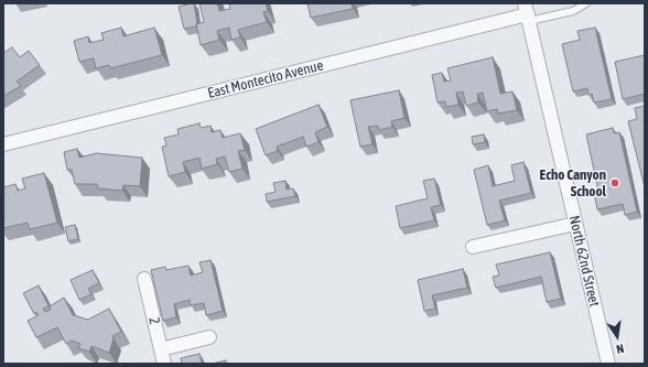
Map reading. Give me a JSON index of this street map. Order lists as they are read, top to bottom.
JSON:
{
  "streets": {
    "street": ["East Montecito Avenue", "North 62nd Street", "2"]
  },
  "crossings": [
    ["East Montecito Avenue", "North 62nd Street"]
  ],
  "places": ["Echo Canyon School"],
  "north": "bottom"
}
